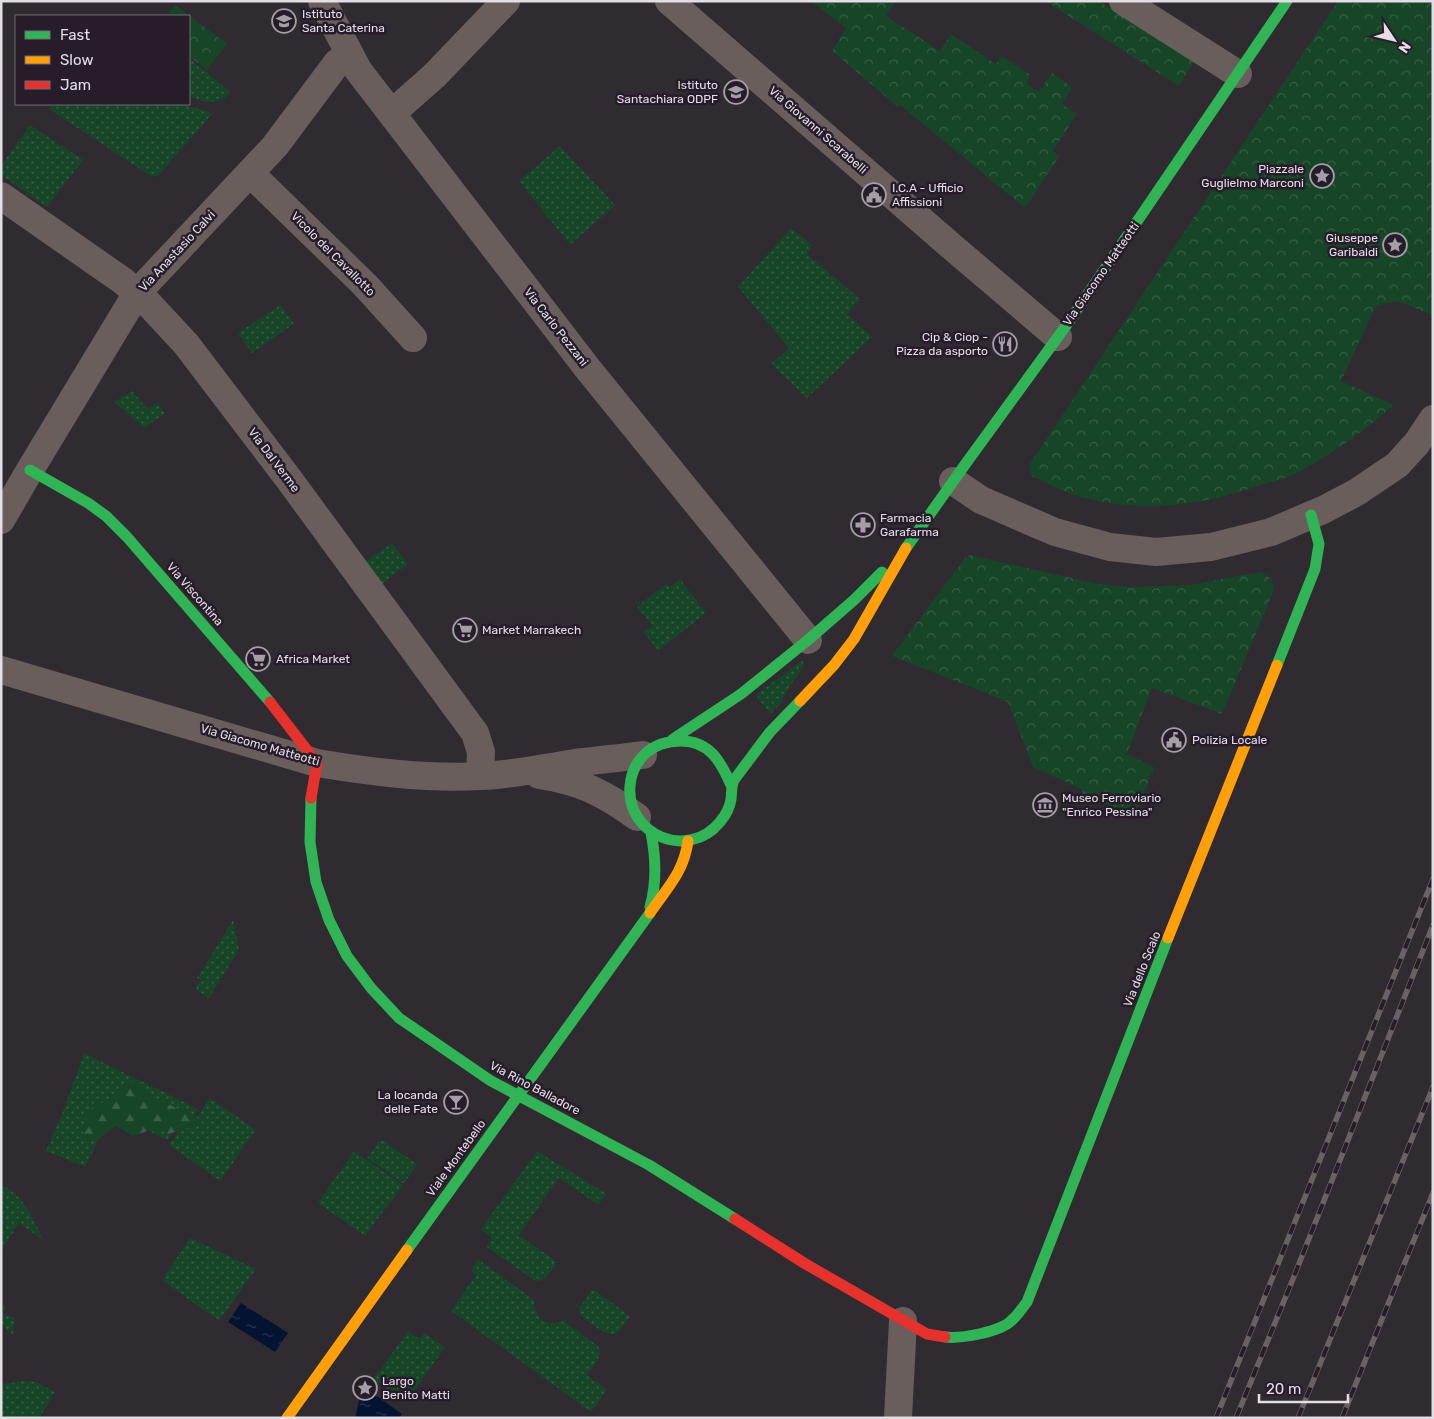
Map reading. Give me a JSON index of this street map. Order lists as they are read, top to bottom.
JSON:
{
  "streets": {
    "street": [
      "Via Giovanni Scarabelli",
      "Via Anastasio Calvi",
      "Vicolo del Cavallotto",
      "Via Giacomo Matteotti",
      "Via Carlo Pezzani",
      "Via Dal Verme",
      "Via Viscontina",
      "Via dello Scalo",
      "Via Rino Balladore",
      "Viale Montebello"
    ]
  },
  "crossings": [
    ["Via Giovanni Scarabelli", "Via Giacomo Matteotti"],
    ["Via Anastasio Calvi", "Vicolo del Cavallotto"],
    ["Via Anastasio Calvi", "Via Carlo Pezzani"],
    ["Via Anastasio Calvi", "Via Dal Verme"],
    ["Via Anastasio Calvi", "Via Viscontina"],
    ["Via Giacomo Matteotti", "Via Carlo Pezzani"],
    ["Via Giacomo Matteotti", "Via Dal Verme"],
    ["Via Giacomo Matteotti", "Via Viscontina"],
    ["Via Giacomo Matteotti", "Via Rino Balladore"],
    ["Via Giacomo Matteotti", "Viale Montebello"],
    ["Via Viscontina", "Via Rino Balladore"],
    ["Via dello Scalo", "Via Rino Balladore"],
    ["Via Rino Balladore", "Viale Montebello"]
  ],
  "places": {
    "school or university": ["Istituto Santa Caterina", "Istituto Santachiara ODPF"],
    "place": ["Piazzale Guglielmo Marconi", "Giuseppe Garibaldi", "Largo Benito Matti"],
    "public building": ["I.C.A - Ufficio Affissioni", "Polizia Locale"],
    "restaurant": ["Cip & Ciop - Pizza da asporto"],
    "pharmacy": ["Farmacia Garafarma"],
    "supermarket": ["Market Marrakech", "Africa Market"],
    "museum": ["Museo Ferroviario \"Enrico Pessina\""],
    "bar": ["La locanda delle Fate"]
  },
  "legend": ["Fast", "Slow", "Jam"],
  "scale_bar": "20 m",
  "north": "bottom right"
}
